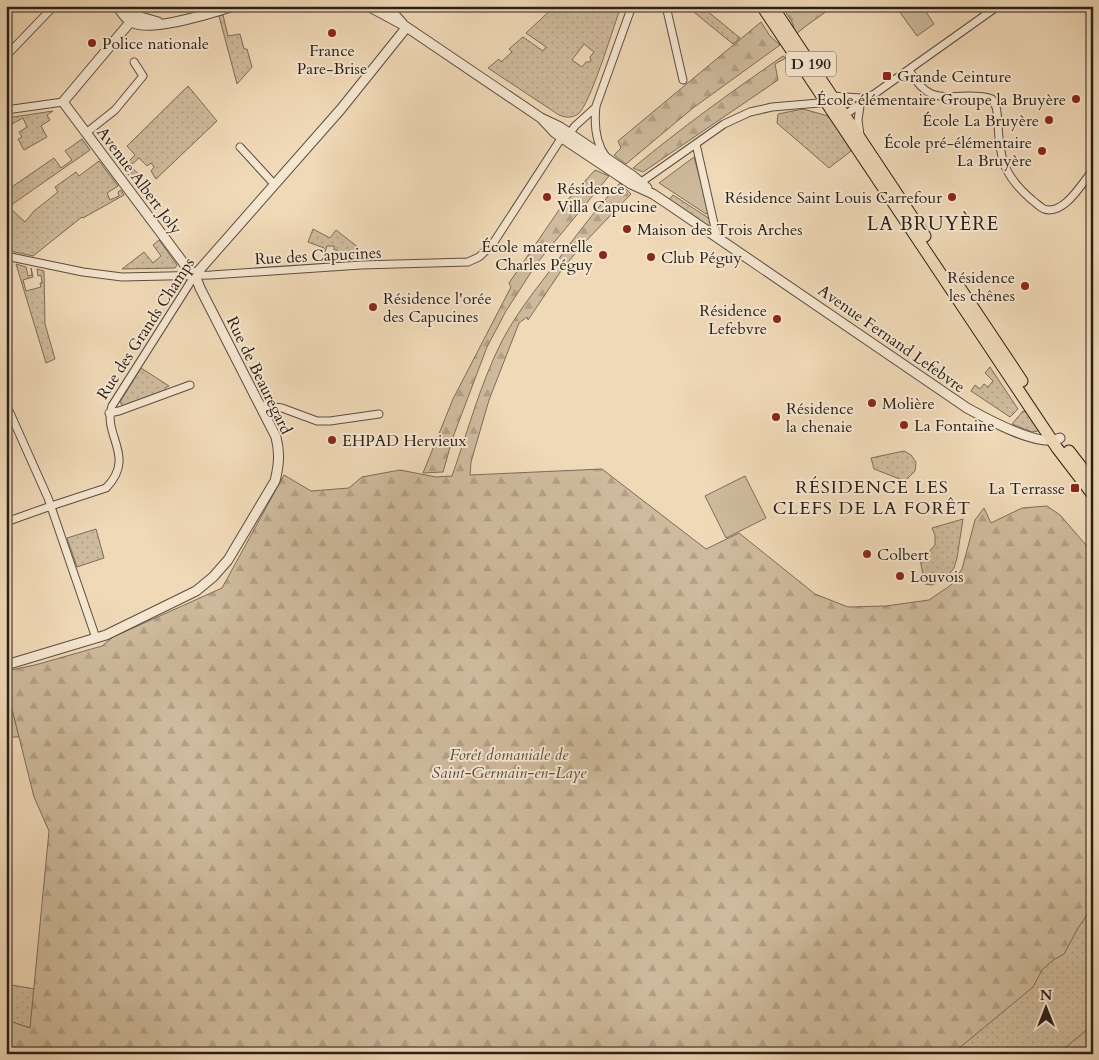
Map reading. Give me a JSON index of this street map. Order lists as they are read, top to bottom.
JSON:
{
  "streets": {
    "main road": ["D 190"],
    "street": [
      "Avenue Albert Joly",
      "Rue des Capucines",
      "Rue des Grands Champs",
      "Avenue Fernand Lefebvre",
      "Rue de Beauregard"
    ]
  },
  "crossings": [
    ["D 190", "Avenue Fernand Lefebvre"],
    ["Avenue Albert Joly", "Rue des Capucines"],
    ["Avenue Albert Joly", "Rue des Grands Champs"],
    ["Avenue Albert Joly", "Rue de Beauregard"],
    ["Rue des Capucines", "Rue des Grands Champs"],
    ["Rue des Capucines", "Avenue Fernand Lefebvre"],
    ["Rue des Capucines", "Rue de Beauregard"],
    ["Rue des Grands Champs", "Avenue Fernand Lefebvre"],
    ["Rue des Grands Champs", "Rue de Beauregard"]
  ],
  "districts": ["LA BRUYÈRE", "RÉSIDENCE LES CLEFS DE LA FORÊT"],
  "parks": ["Forêt domaniale de Saint-Germain-en-Laye"],
  "places": {
    "other": [
      "France Pare-Brise",
      "Police nationale",
      "École élémentaire Groupe la Bruyère",
      "École La Bruyère",
      "École pré-élémentaire La Bruyère",
      "Résidence Villa Capucine",
      "Résidence Saint Louis Carrefour",
      "Maison des Trois Arches",
      "École maternelle Charles Péguy",
      "Club Péguy",
      "Résidence les chênes",
      "Résidence l'orée des Capucines",
      "Résidence Lefebvre",
      "Molière",
      "Résidence la chenaie",
      "La Fontaine",
      "EHPAD Hervieux",
      "Colbert",
      "Louvois"
    ],
    "transit": ["Grande Ceinture", "La Terrasse"]
  },
  "north": "top"
}
